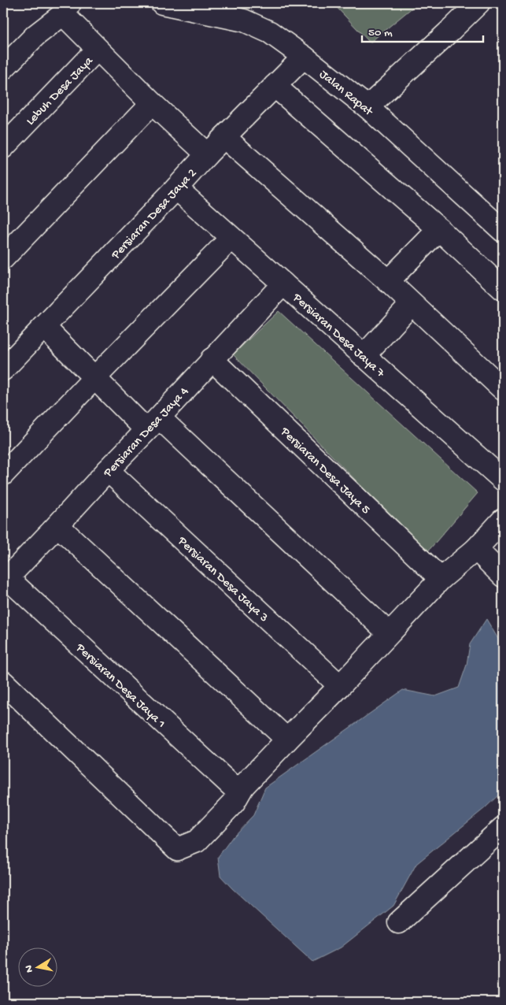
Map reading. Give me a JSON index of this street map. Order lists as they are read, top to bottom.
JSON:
{
  "streets": {
    "street": [
      "Lebuh Desa Jaya",
      "Jalan Rapat",
      "Persiaran Desa Jaya 2",
      "Persiaran Desa Jaya 7",
      "Persiaran Desa Jaya 4",
      "Persiaran Desa Jaya 5",
      "Persiaran Desa Jaya 3",
      "Persiaran Desa Jaya 1"
    ]
  },
  "crossings": [
    ["Jalan Rapat", "Persiaran Desa Jaya 2"],
    ["Persiaran Desa Jaya 2", "Persiaran Desa Jaya 7"],
    ["Persiaran Desa Jaya 7", "Persiaran Desa Jaya 4"],
    ["Persiaran Desa Jaya 4", "Persiaran Desa Jaya 5"],
    ["Persiaran Desa Jaya 4", "Persiaran Desa Jaya 3"],
    ["Persiaran Desa Jaya 4", "Persiaran Desa Jaya 1"]
  ],
  "scale_bar": "50 m",
  "north": "left"
}
